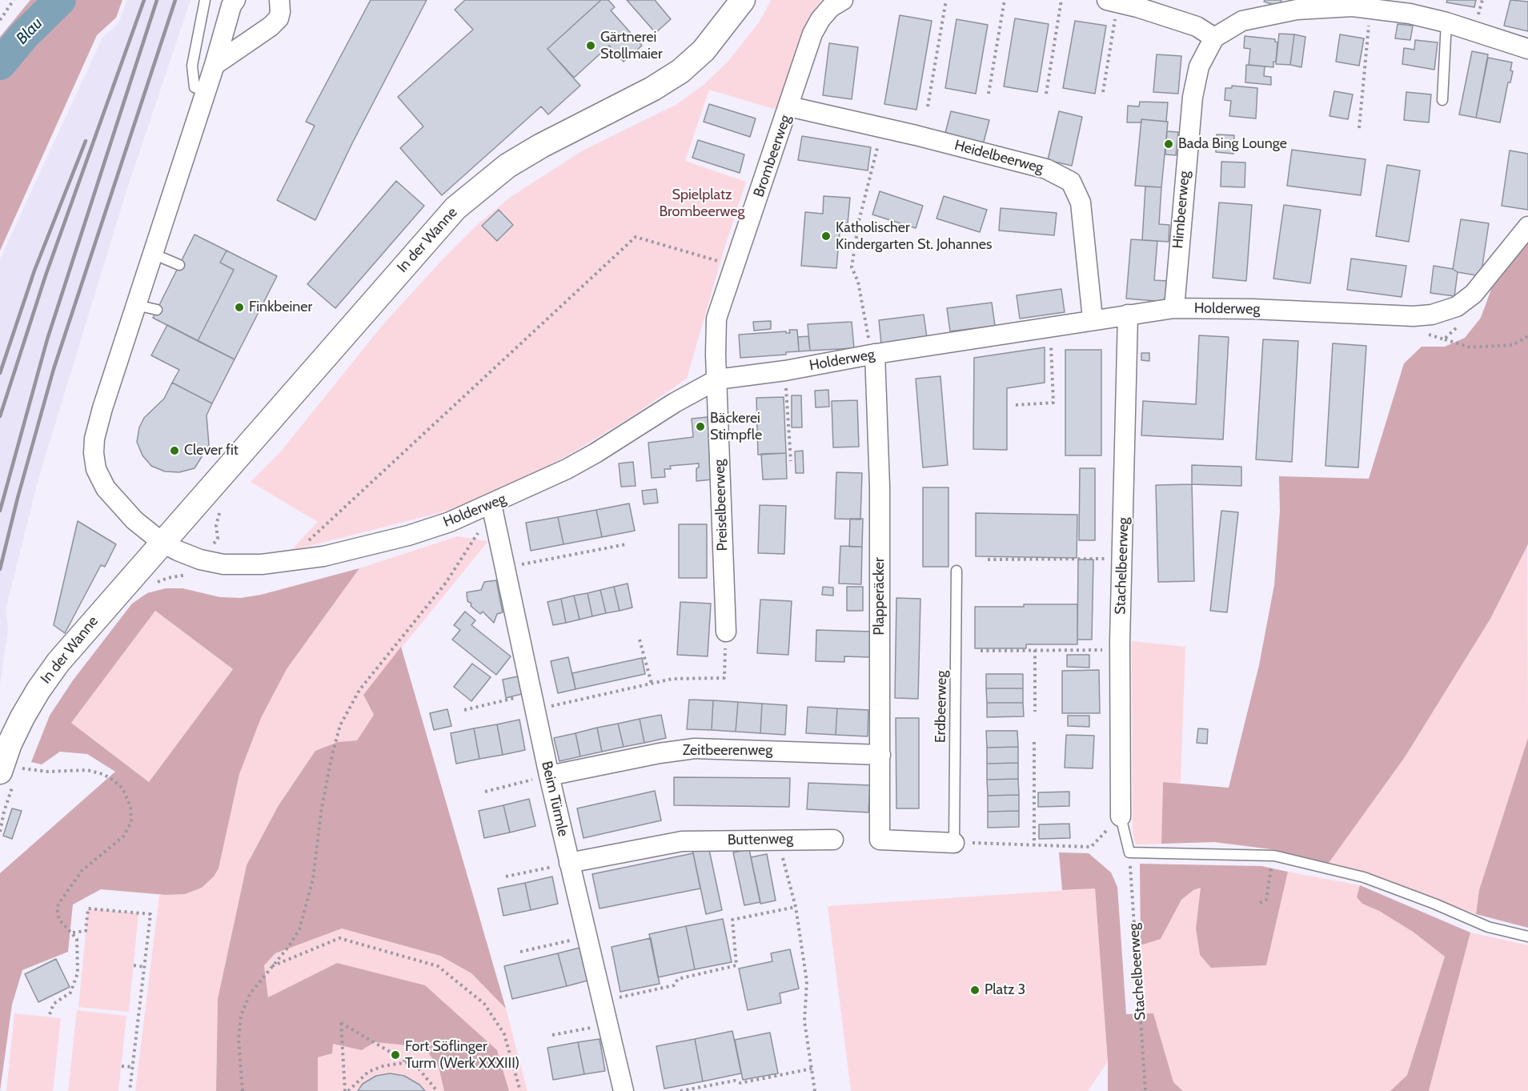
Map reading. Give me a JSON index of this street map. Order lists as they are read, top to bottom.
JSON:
{
  "streets": {
    "street": [
      "Brombeerweg",
      "Heidelbeerweg",
      "Himbeerweg",
      "In der Wanne",
      "Holderweg",
      "Preiselbeerweg",
      "Stachelbeerweg",
      "Plapperäcker",
      "Zeitbeerenweg",
      "Beim Türmle",
      "Buttenweg"
    ],
    "lane": ["Erdbeerweg"]
  },
  "crossings": [
    ["Brombeerweg", "Heidelbeerweg"],
    ["Brombeerweg", "Holderweg"],
    ["Brombeerweg", "Preiselbeerweg"],
    ["Heidelbeerweg", "Holderweg"],
    ["Himbeerweg", "Holderweg"],
    ["In der Wanne", "Holderweg"],
    ["Holderweg", "Preiselbeerweg"],
    ["Holderweg", "Stachelbeerweg"],
    ["Holderweg", "Plapperäcker"],
    ["Holderweg", "Beim Türmle"],
    ["Plapperäcker", "Erdbeerweg"],
    ["Plapperäcker", "Zeitbeerenweg"],
    ["Zeitbeerenweg", "Beim Türmle"],
    ["Beim Türmle", "Buttenweg"]
  ],
  "water": ["Blau"],
  "parks": ["Spielplatz Brombeerweg"],
  "places": [
    "Gärtnerei Stollmaier",
    "Bada Bing Lounge",
    "Katholischer Kindergarten St. Johannes",
    "Finkbeiner",
    "Bäckerei Stimpfle",
    "Clever fit",
    "Platz 3",
    "Fort Söflinger Turm (Werk XXXIII)"
  ]
}
